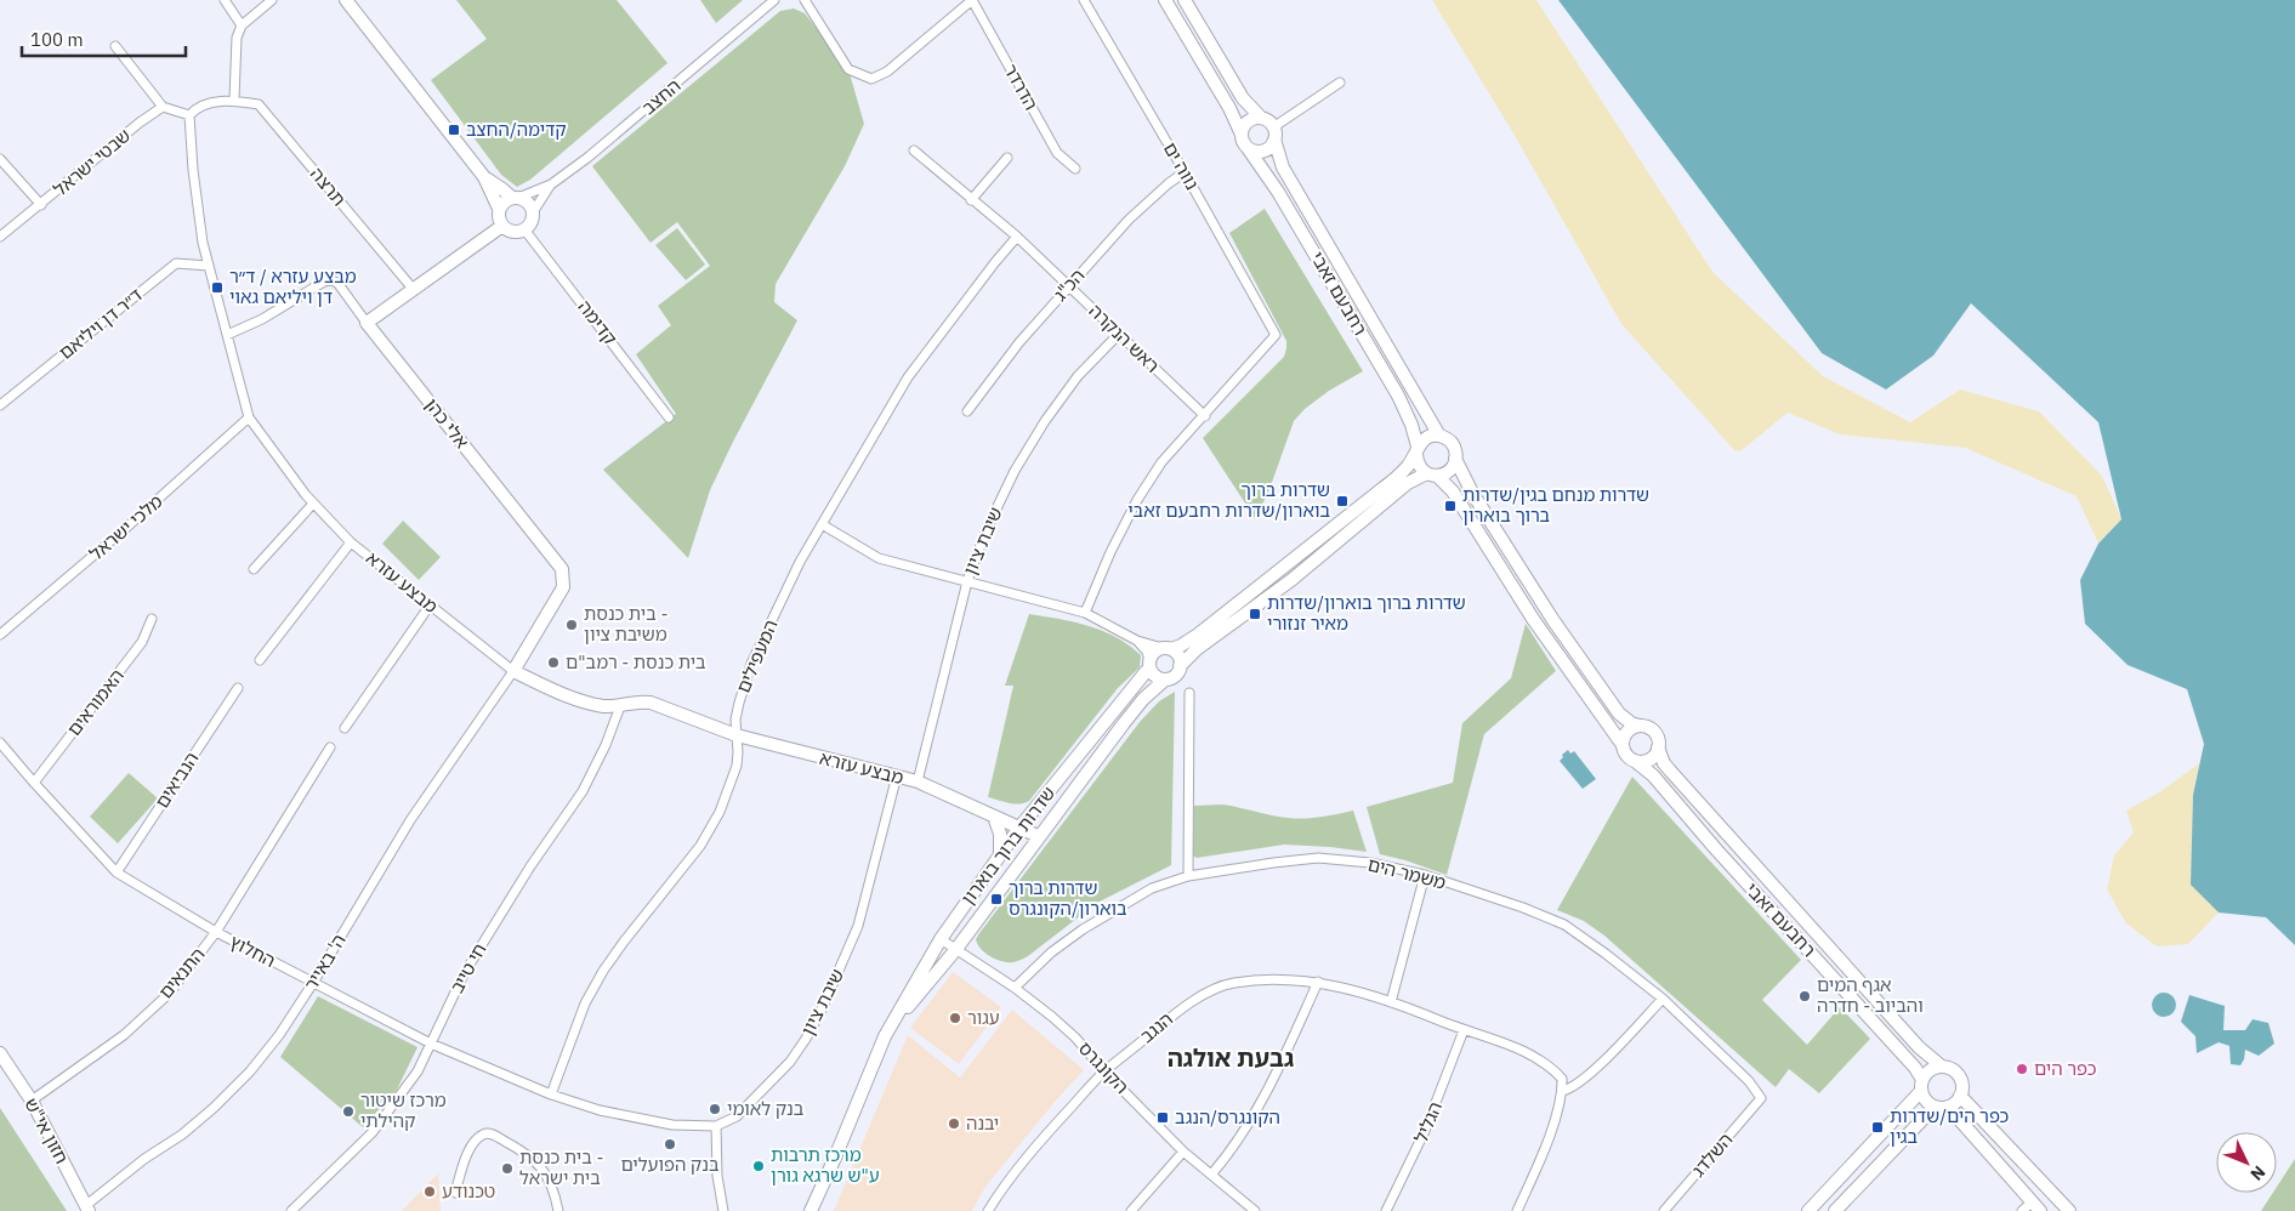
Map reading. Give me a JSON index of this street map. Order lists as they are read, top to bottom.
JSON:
{
  "streets": {
    "street": [
      "הדרדר",
      "החצב",
      "שבטי ישראל",
      "נווה ים",
      "תרצה",
      "הכ\"ג",
      "רחבעם זאבי",
      "קדימה",
      "ד״ר דן ויליאם",
      "ראש הנקרה",
      "אלי כהן",
      "מלכי ישראל",
      "שיבת ציון",
      "מבצע עזרא",
      "המעפילים",
      "האמוראים",
      "הנביאים",
      "שדרות ברוך בוארון",
      "משמר הים",
      "החלוץ",
      "ה' באייר",
      "חי טייב",
      "התנאים",
      "הנגב",
      "הקונגרס",
      "הגליל",
      "חזון אי\"ש",
      "השלדג"
    ]
  },
  "crossings": [
    ["החצב", "קדימה"],
    ["נווה ים", "הכ\"ג"],
    ["נווה ים", "ראש הנקרה"],
    ["הכ\"ג", "ראש הנקרה"],
    ["ד״ר דן ויליאם", "מבצע עזרא"],
    ["ראש הנקרה", "שיבת ציון"],
    ["ראש הנקרה", "המעפילים"],
    ["אלי כהן", "מבצע עזרא"],
    ["אלי כהן", "ה' באייר"],
    ["מלכי ישראל", "מבצע עזרא"],
    ["שיבת ציון", "מבצע עזרא"],
    ["שיבת ציון", "החלוץ"],
    ["מבצע עזרא", "המעפילים"],
    ["מבצע עזרא", "שדרות ברוך בוארון"],
    ["מבצע עזרא", "ה' באייר"],
    ["מבצע עזרא", "חי טייב"],
    ["המעפילים", "החלוץ"],
    ["האמוראים", "החלוץ"],
    ["הנביאים", "החלוץ"],
    ["שדרות ברוך בוארון", "הקונגרס"],
    ["משמר הים", "הקונגרס"],
    ["משמר הים", "השלדג"],
    ["החלוץ", "ה' באייר"],
    ["החלוץ", "חי טייב"],
    ["החלוץ", "התנאים"],
    ["ה' באייר", "חזון אי\"ש"],
    ["התנאים", "חזון אי\"ש"],
    ["הנגב", "הקונגרס"],
    ["הנגב", "הגליל"]
  ],
  "districts": ["גבעת אולגה"],
  "places": {
    "transit": [
      "קדימה/החצב",
      "מבצע עזרא / ד״ר דן ויליאם גאוי",
      "שדרות ברוך בוארון/שדרות רחבעם זאבי",
      "שדרות מנחם בגין/שדרות ברוך בוארון",
      "שדרות ברוך בוארון/שדרות מאיר זנזורי",
      "שדרות ברוך בוארון/הקונגרס",
      "הקונגרס/הנגב",
      "כפר הים/שדרות בגין"
    ],
    "other": [
      "בית כנסת - משיבת ציון",
      "בית כנסת - רמב\"ם",
      "אגף המים והביוב - חדרה",
      "עגור",
      "כפר הים",
      "בנק לאומי",
      "מרכז שיטור קהילתי",
      "יבנה",
      "בנק הפועלים",
      "מרכז תרבות ע\"ש שרגא גורן",
      "בית כנסת - בית ישראל",
      "טכנודע"
    ]
  },
  "scale_bar": "100 m",
  "north": "bottom right"
}
